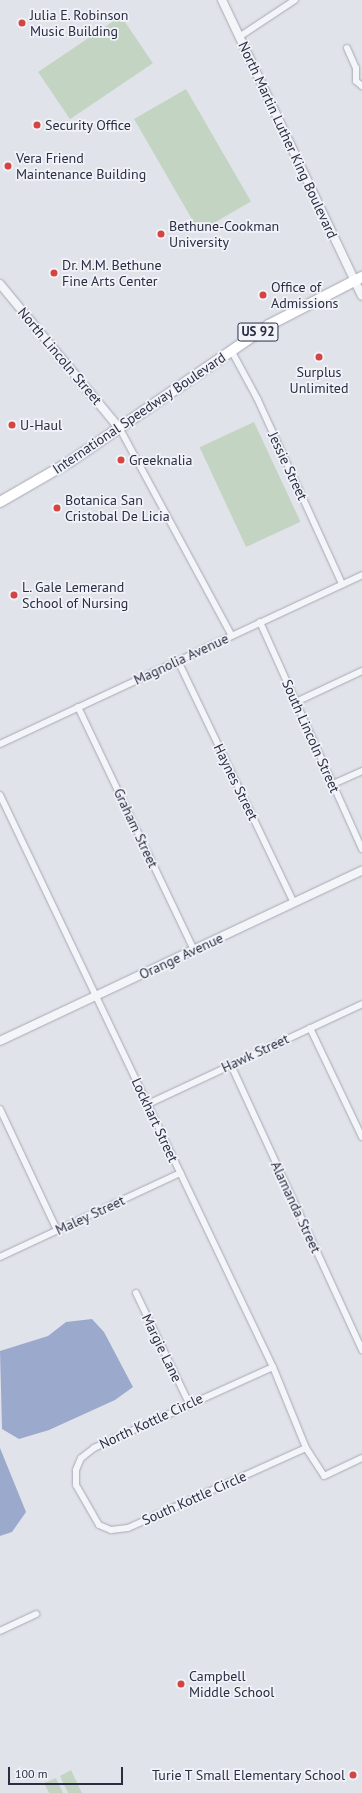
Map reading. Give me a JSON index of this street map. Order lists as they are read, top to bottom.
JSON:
{
  "streets": {
    "main road": ["US 92", "International Speedway Boulevard"],
    "street": [
      "North Martin Luther King Boulevard",
      "North Lincoln Street",
      "Jessie Street",
      "Magnolia Avenue",
      "South Lincoln Street",
      "Haynes Street",
      "Graham Street",
      "Orange Avenue",
      "Hawk Street",
      "Lockhart Street",
      "Alamanda Street",
      "Maley Street",
      "Margie Lane",
      "North Kottle Circle",
      "South Kottle Circle"
    ]
  },
  "crossings": [
    ["North Martin Luther King Boulevard", "International Speedway Boulevard"],
    ["North Lincoln Street", "International Speedway Boulevard"],
    ["International Speedway Boulevard", "Jessie Street"],
    ["Jessie Street", "Magnolia Avenue"],
    ["Magnolia Avenue", "South Lincoln Street"],
    ["Magnolia Avenue", "Haynes Street"],
    ["Magnolia Avenue", "Graham Street"],
    ["Haynes Street", "Orange Avenue"],
    ["Graham Street", "Orange Avenue"],
    ["Orange Avenue", "Lockhart Street"],
    ["Hawk Street", "Lockhart Street"],
    ["Hawk Street", "Alamanda Street"],
    ["Lockhart Street", "Maley Street"],
    ["Lockhart Street", "North Kottle Circle"],
    ["Lockhart Street", "South Kottle Circle"],
    ["Margie Lane", "North Kottle Circle"],
    ["North Kottle Circle", "South Kottle Circle"]
  ],
  "places": [
    "Julia E. Robinson Music Building",
    "Security Office",
    "Vera Friend Maintenance Building",
    "Bethune-Cookman University",
    "Dr. M.M. Bethune Fine Arts Center",
    "Office of Admissions",
    "Surplus Unlimited",
    "U-Haul",
    "Greeknalia",
    "Botanica San Cristobal De Licia",
    "L. Gale Lemerand School of Nursing",
    "Campbell Middle School",
    "Turie T Small Elementary School"
  ],
  "scale_bar": "100 m"
}
